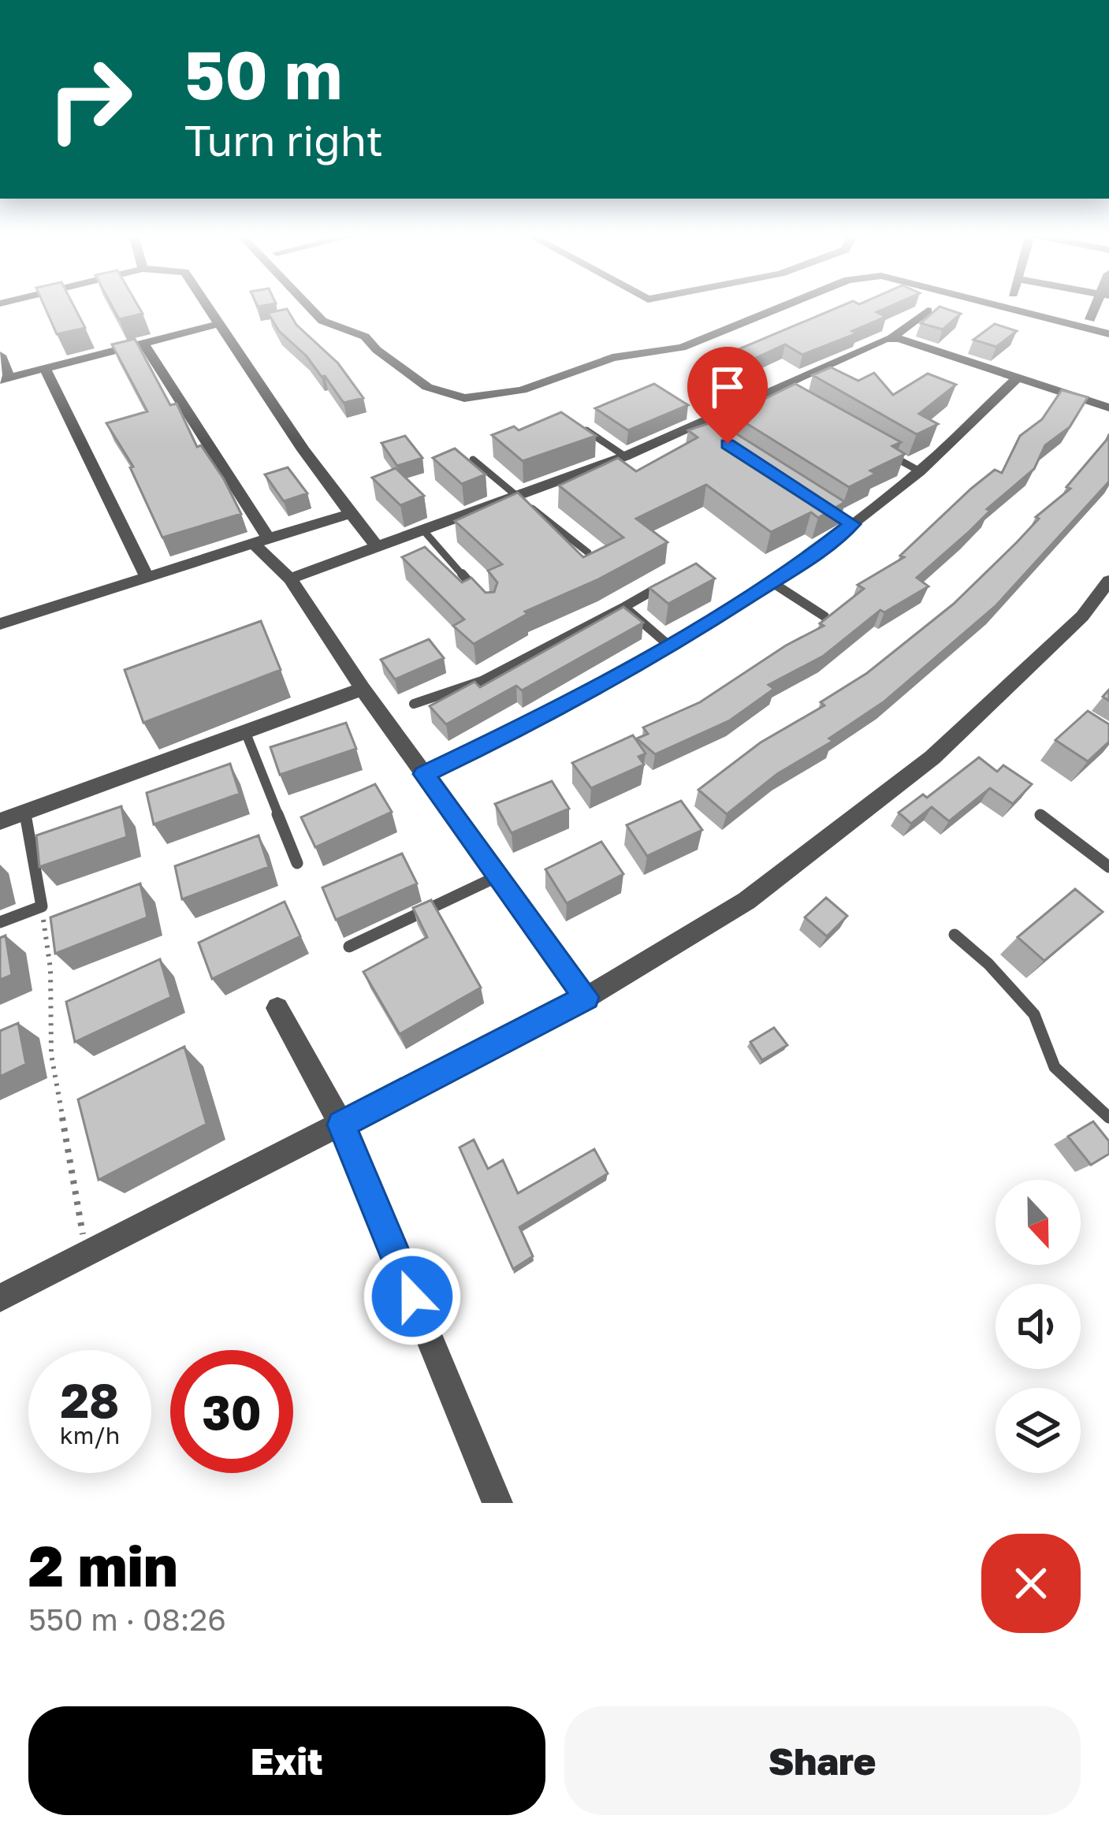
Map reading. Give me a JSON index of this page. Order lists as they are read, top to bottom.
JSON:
{
  "north": "bottom",
  "page": {
    "turn": ["50 m", "Turn right"],
    "speed": "28 km/h",
    "limit": "30",
    "heading": ["2 min", "550 m · 08:26"],
    "buttons": ["Exit", "Share"]
  }
}
